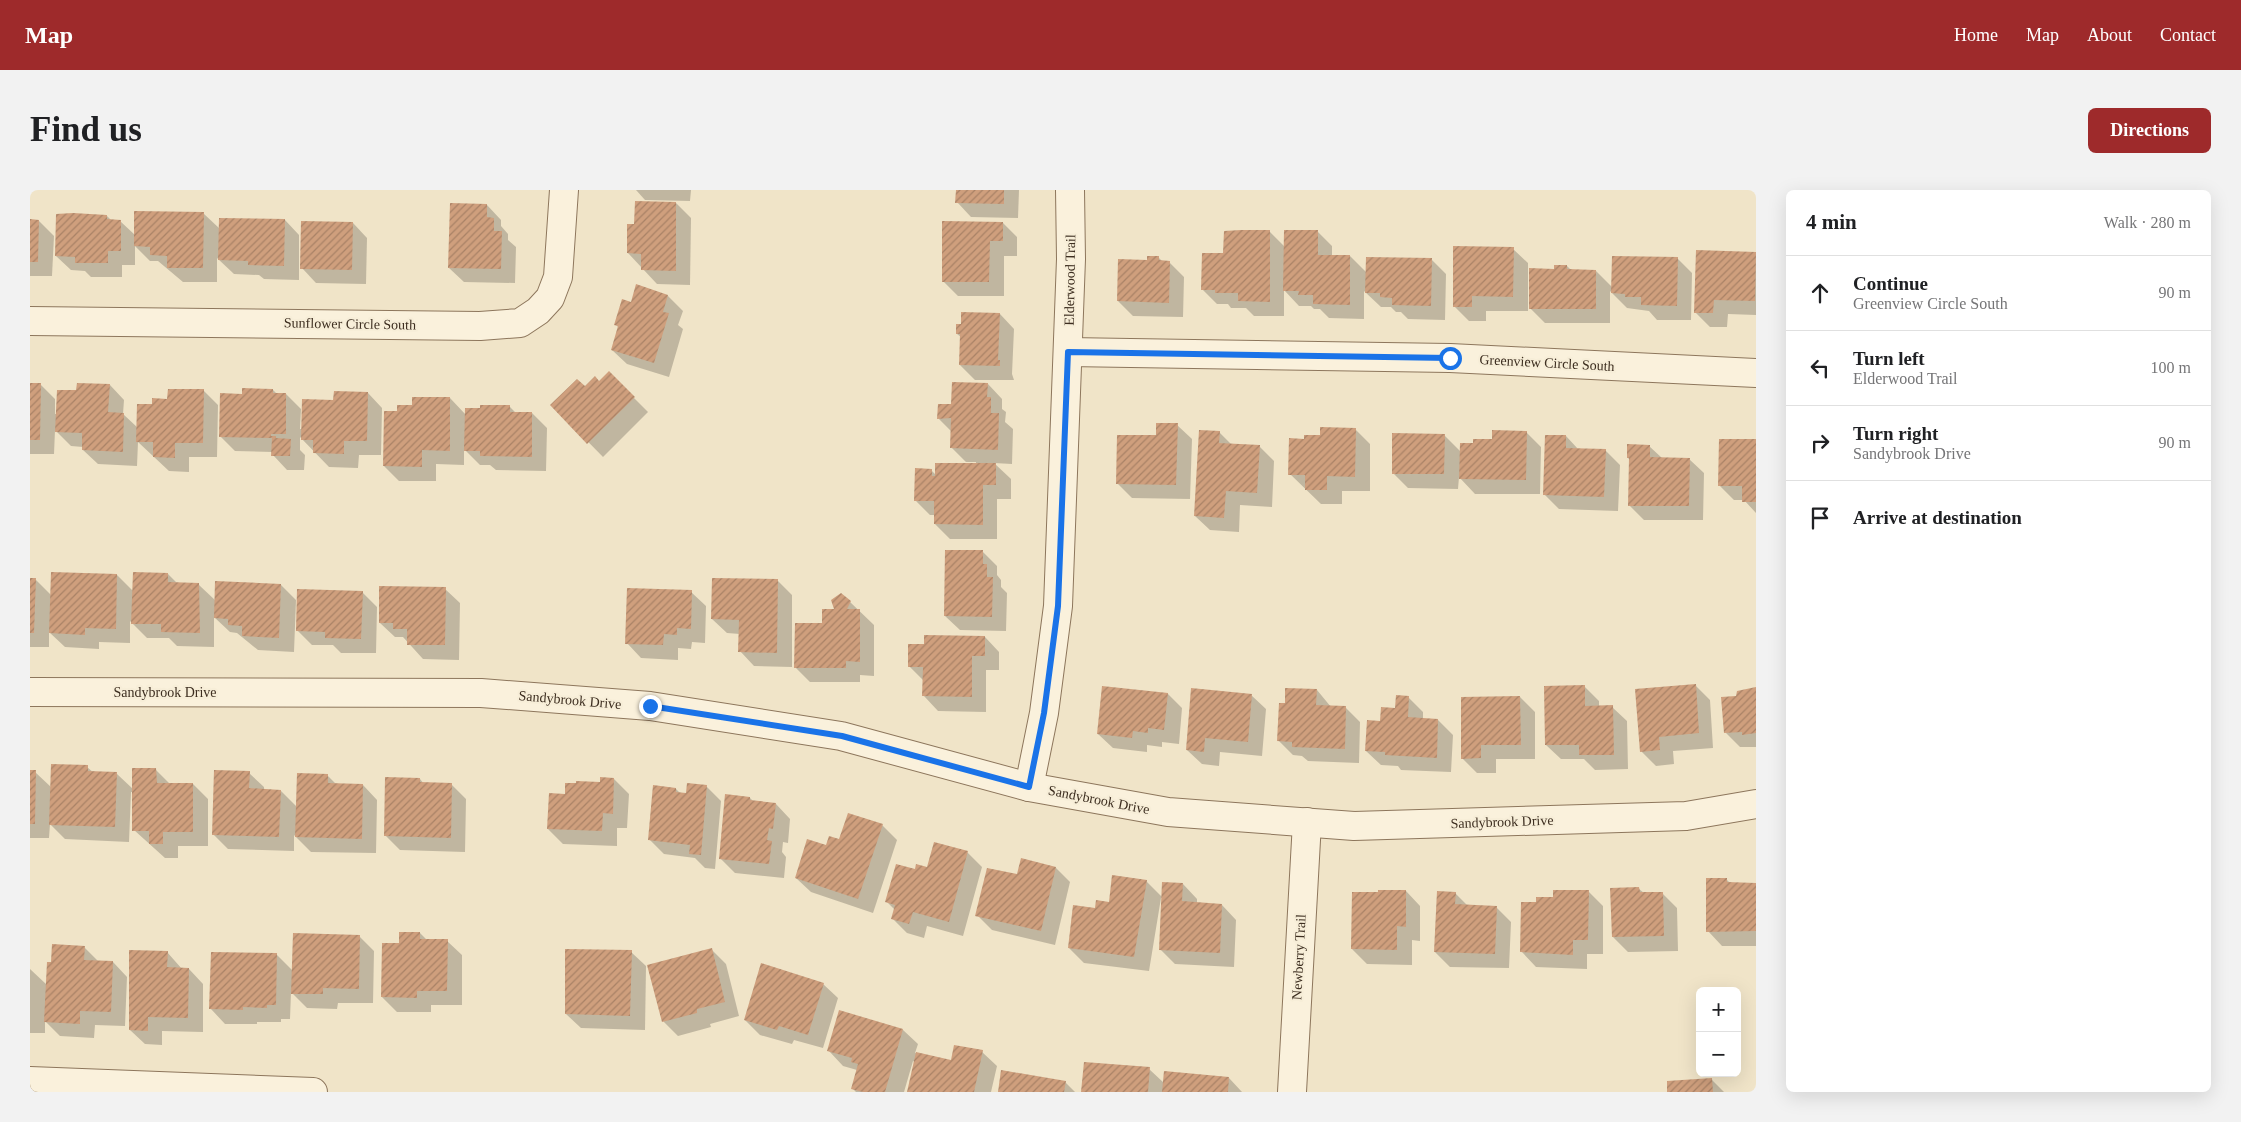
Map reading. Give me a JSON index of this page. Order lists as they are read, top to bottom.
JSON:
{
  "streets": {
    "street": [
      "Elderwood Trail",
      "Sunflower Circle South",
      "Greenview Circle South",
      "Sandybrook Drive",
      "Newberry Trail"
    ]
  },
  "crossings": [
    ["Elderwood Trail", "Greenview Circle South"],
    ["Elderwood Trail", "Sandybrook Drive"],
    ["Sandybrook Drive", "Newberry Trail"]
  ],
  "page": {
    "header": "Map",
    "nav": [
      "Home",
      "Map",
      "About",
      "Contact"
    ],
    "buttons": "Directions",
    "title": "Find us",
    "heading": ["4 min", "Walk · 280 m"],
    "list": [
      ["Continue", "Greenview Circle South", "90 m"],
      ["Turn left", "Elderwood Trail", "100 m"],
      ["Turn right", "Sandybrook Drive", "90 m"],
      "Arrive at destination"
    ],
    "map_buttons": ["+", "−"]
  }
}
